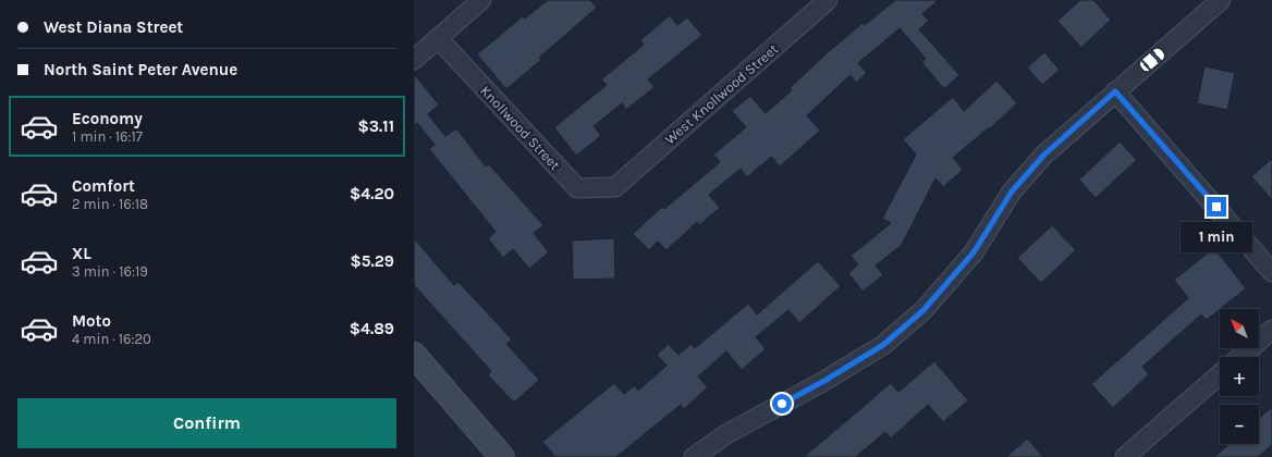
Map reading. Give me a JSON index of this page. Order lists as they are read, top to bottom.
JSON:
{
  "streets": {
    "street": ["West Knollwood Street", "Knollwood Street"]
  },
  "crossings": [
    ["West Knollwood Street", "Knollwood Street"]
  ],
  "north": "top left",
  "page": {
    "banner": ["West Diana Street", "North Saint Peter Avenue"],
    "list": [
      {
        "name": "Economy",
        "note": "1 min · 16:17",
        "value": "$3.11"
      },
      {
        "name": "Comfort",
        "note": "2 min · 16:18",
        "value": "$4.20"
      },
      {
        "name": "XL",
        "note": "3 min · 16:19",
        "value": "$5.29"
      },
      {
        "name": "Moto",
        "note": "4 min · 16:20",
        "value": "$4.89"
      }
    ],
    "bubble": "1 min",
    "map_buttons": ["+", "−"],
    "buttons": "Confirm"
  }
}
